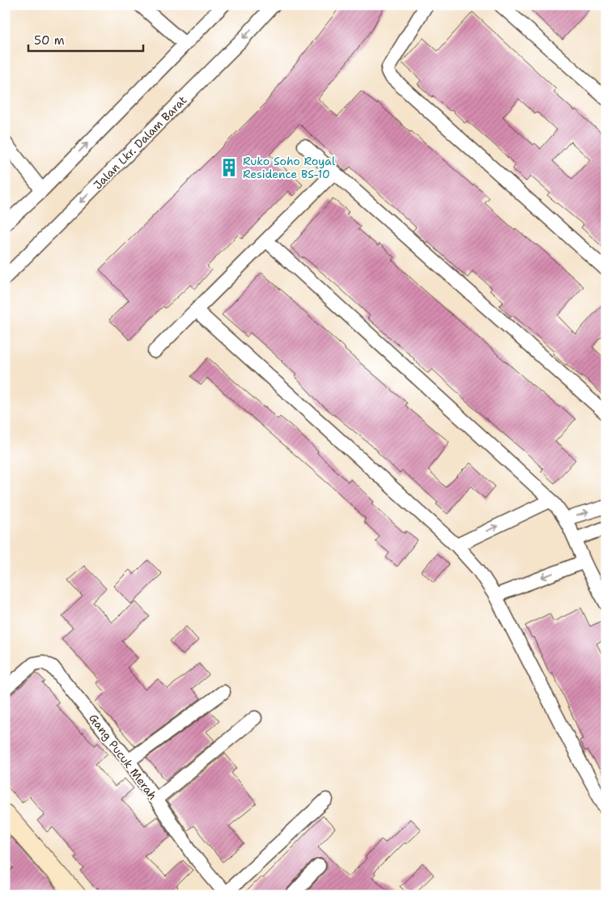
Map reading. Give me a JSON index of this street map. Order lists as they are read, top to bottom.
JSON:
{
  "streets": {
    "street": ["Jalan Lkr. Dalam Barat", "Gang Pucuk Merah"]
  },
  "places": {
    "building": ["Ruko Soho Royal Residence BS-10"]
  },
  "scale_bar": "50 m"
}
